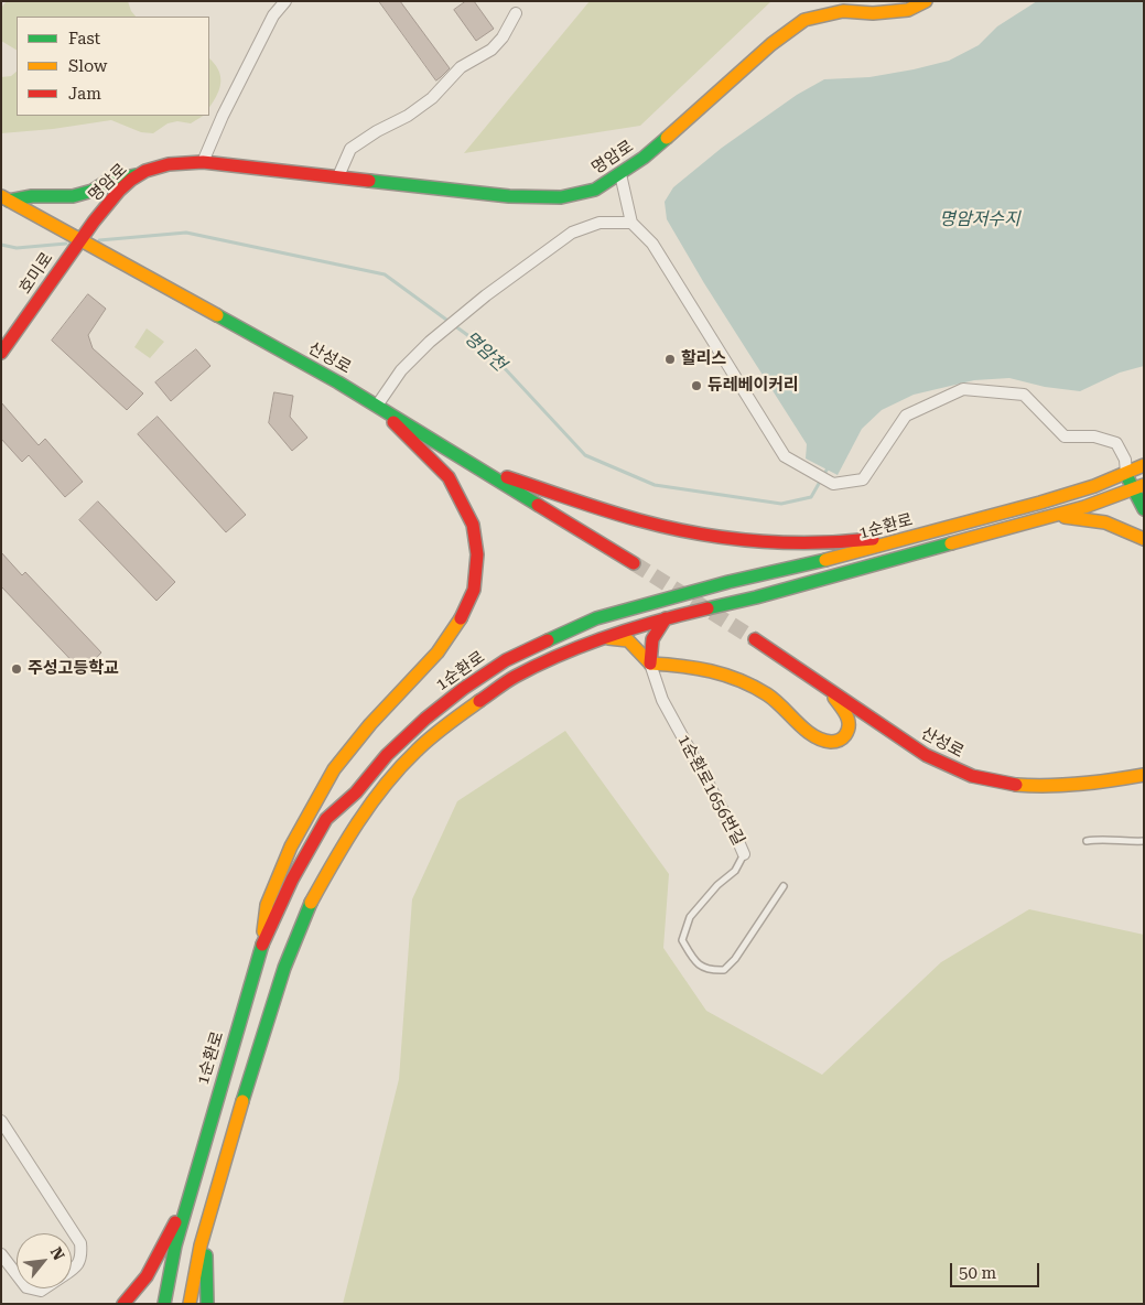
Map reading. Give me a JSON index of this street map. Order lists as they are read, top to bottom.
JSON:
{
  "streets": {
    "street": [
      "명암로",
      "호미로",
      "산성로",
      "1순환로",
      "1순환로1656번길"
    ]
  },
  "crossings": [
    ["명암로", "호미로"],
    ["명암로", "산성로"],
    ["호미로", "산성로"]
  ],
  "water": ["명암저수지", "명암천"],
  "places": ["할리스", "듀레베이커리", "주성고등학교"],
  "legend": ["Fast", "Slow", "Jam"],
  "scale_bar": "50 m",
  "north": "top right"
}
